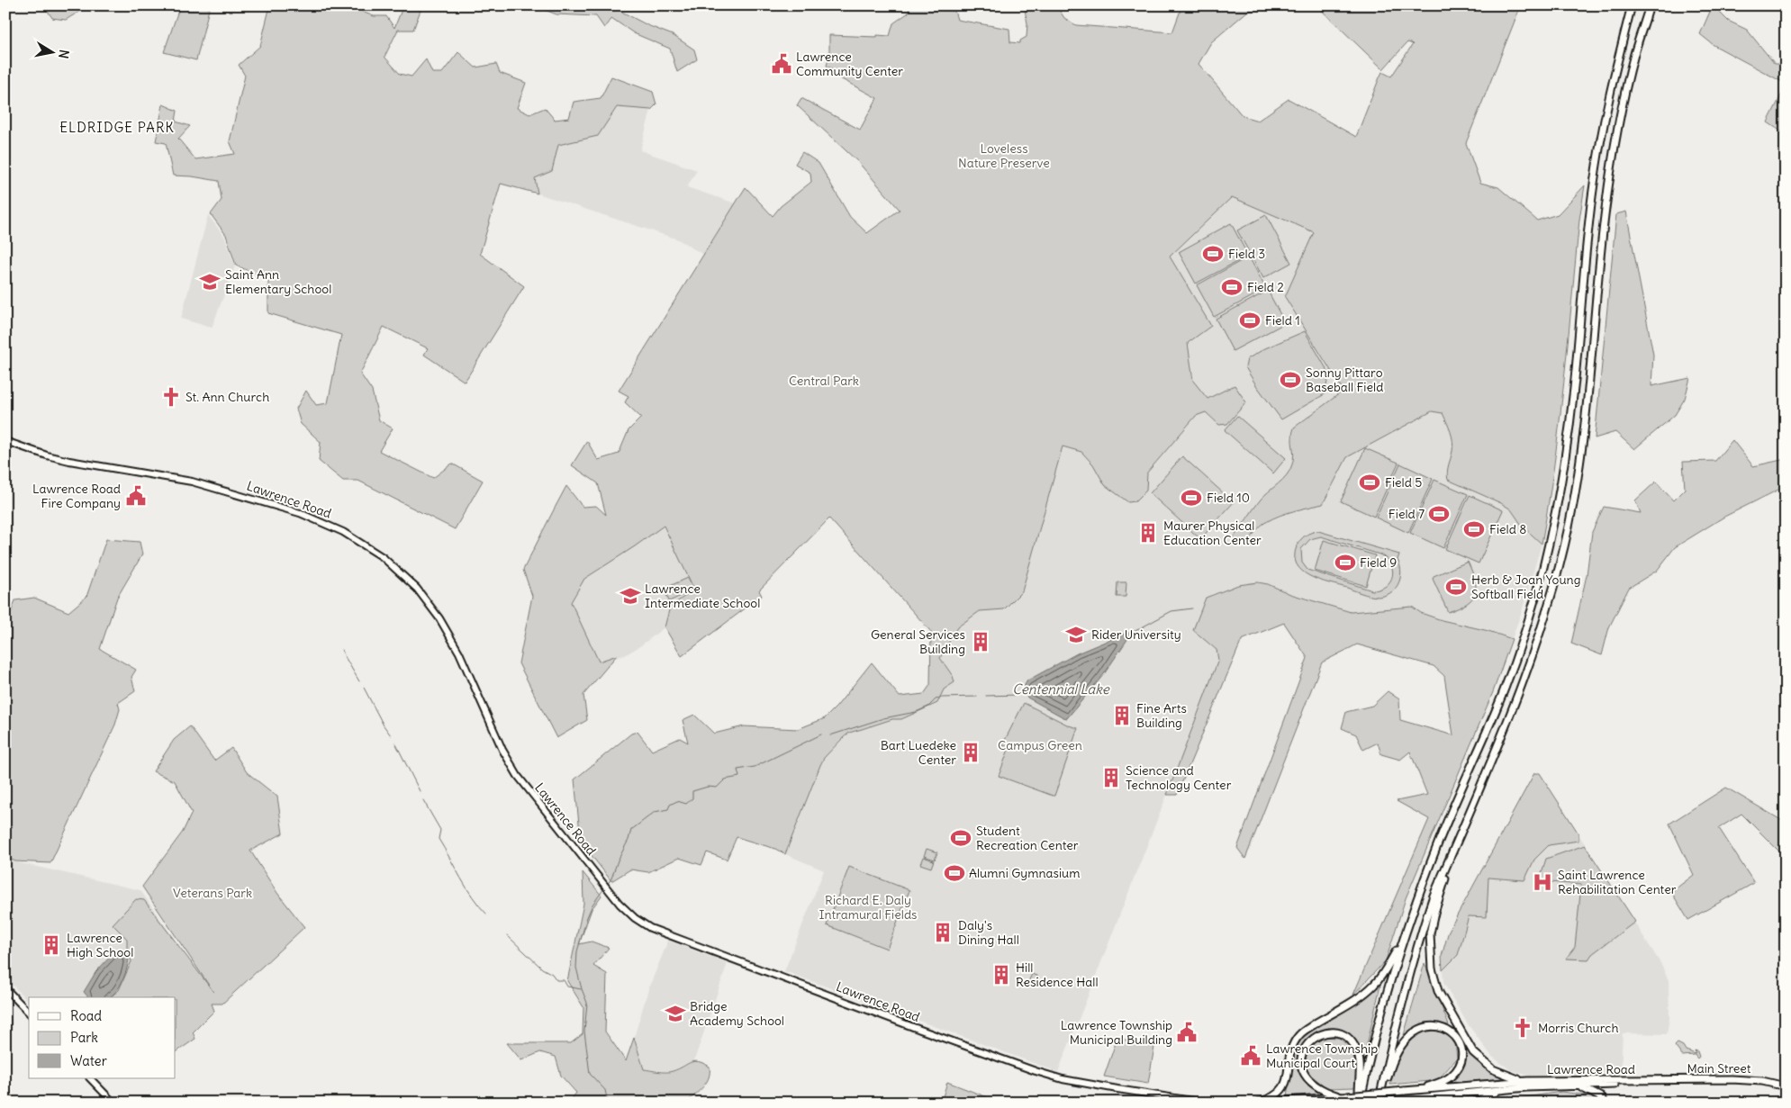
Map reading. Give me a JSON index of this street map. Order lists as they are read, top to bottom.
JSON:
{
  "streets": {
    "highway": ["Lawrence Road", "Main Street"]
  },
  "crossings": [
    ["Lawrence Road", "Main Street"]
  ],
  "districts": ["ELDRIDGE PARK"],
  "water": ["Centennial Lake"],
  "parks": [
    "Loveless Nature Preserve",
    "Central Park",
    "Campus Green",
    "Veterans Park",
    "Richard E. Daly Intramural Fields"
  ],
  "places": {
    "public building": [
      "Lawrence Community Center",
      "Lawrence Road Fire Company",
      "Lawrence Township Municipal Building",
      "Lawrence Township Municipal Court"
    ],
    "sports": [
      "Field 3",
      "Field 2",
      "Field 1",
      "Sonny Pittaro Baseball Field",
      "Field 5",
      "Field 10",
      "Field 7",
      "Field 8",
      "Field 9",
      "Herb & Joan Young Softball Field",
      "Student Recreation Center",
      "Alumni Gymnasium"
    ],
    "school or university": [
      "Saint Ann Elementary School",
      "Lawrence Intermediate School",
      "Rider University",
      "Bridge Academy School"
    ],
    "church": ["St. Ann Church", "Morris Church"],
    "building": [
      "Maurer Physical Education Center",
      "General Services Building",
      "Fine Arts Building",
      "Bart Luedeke Center",
      "Science and Technology Center",
      "Daly's Dining Hall",
      "Lawrence High School",
      "Hill Residence Hall"
    ],
    "hospital": ["Saint Lawrence Rehabilitation Center"]
  },
  "legend": ["Road", "Park", "Water"],
  "north": "right"
}
